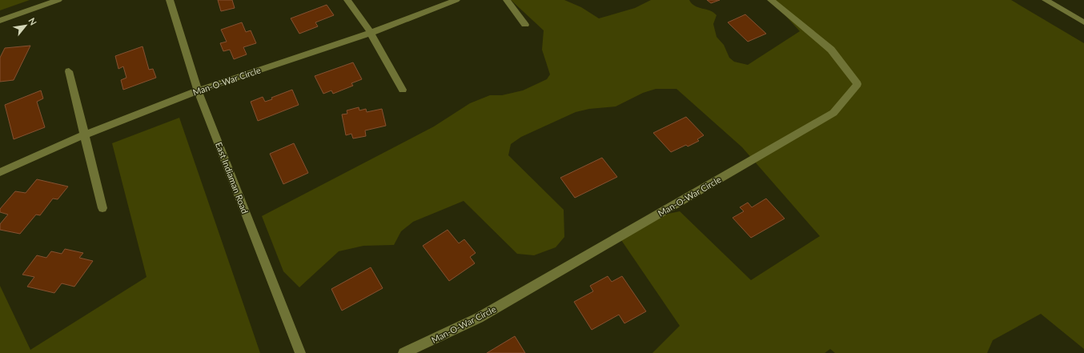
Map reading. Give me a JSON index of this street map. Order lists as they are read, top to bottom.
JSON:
{
  "streets": {
    "street": ["Man-O-War Circle", "East Indiaman Road"]
  },
  "crossings": [
    ["Man-O-War Circle", "East Indiaman Road"]
  ],
  "north": "top right"
}
